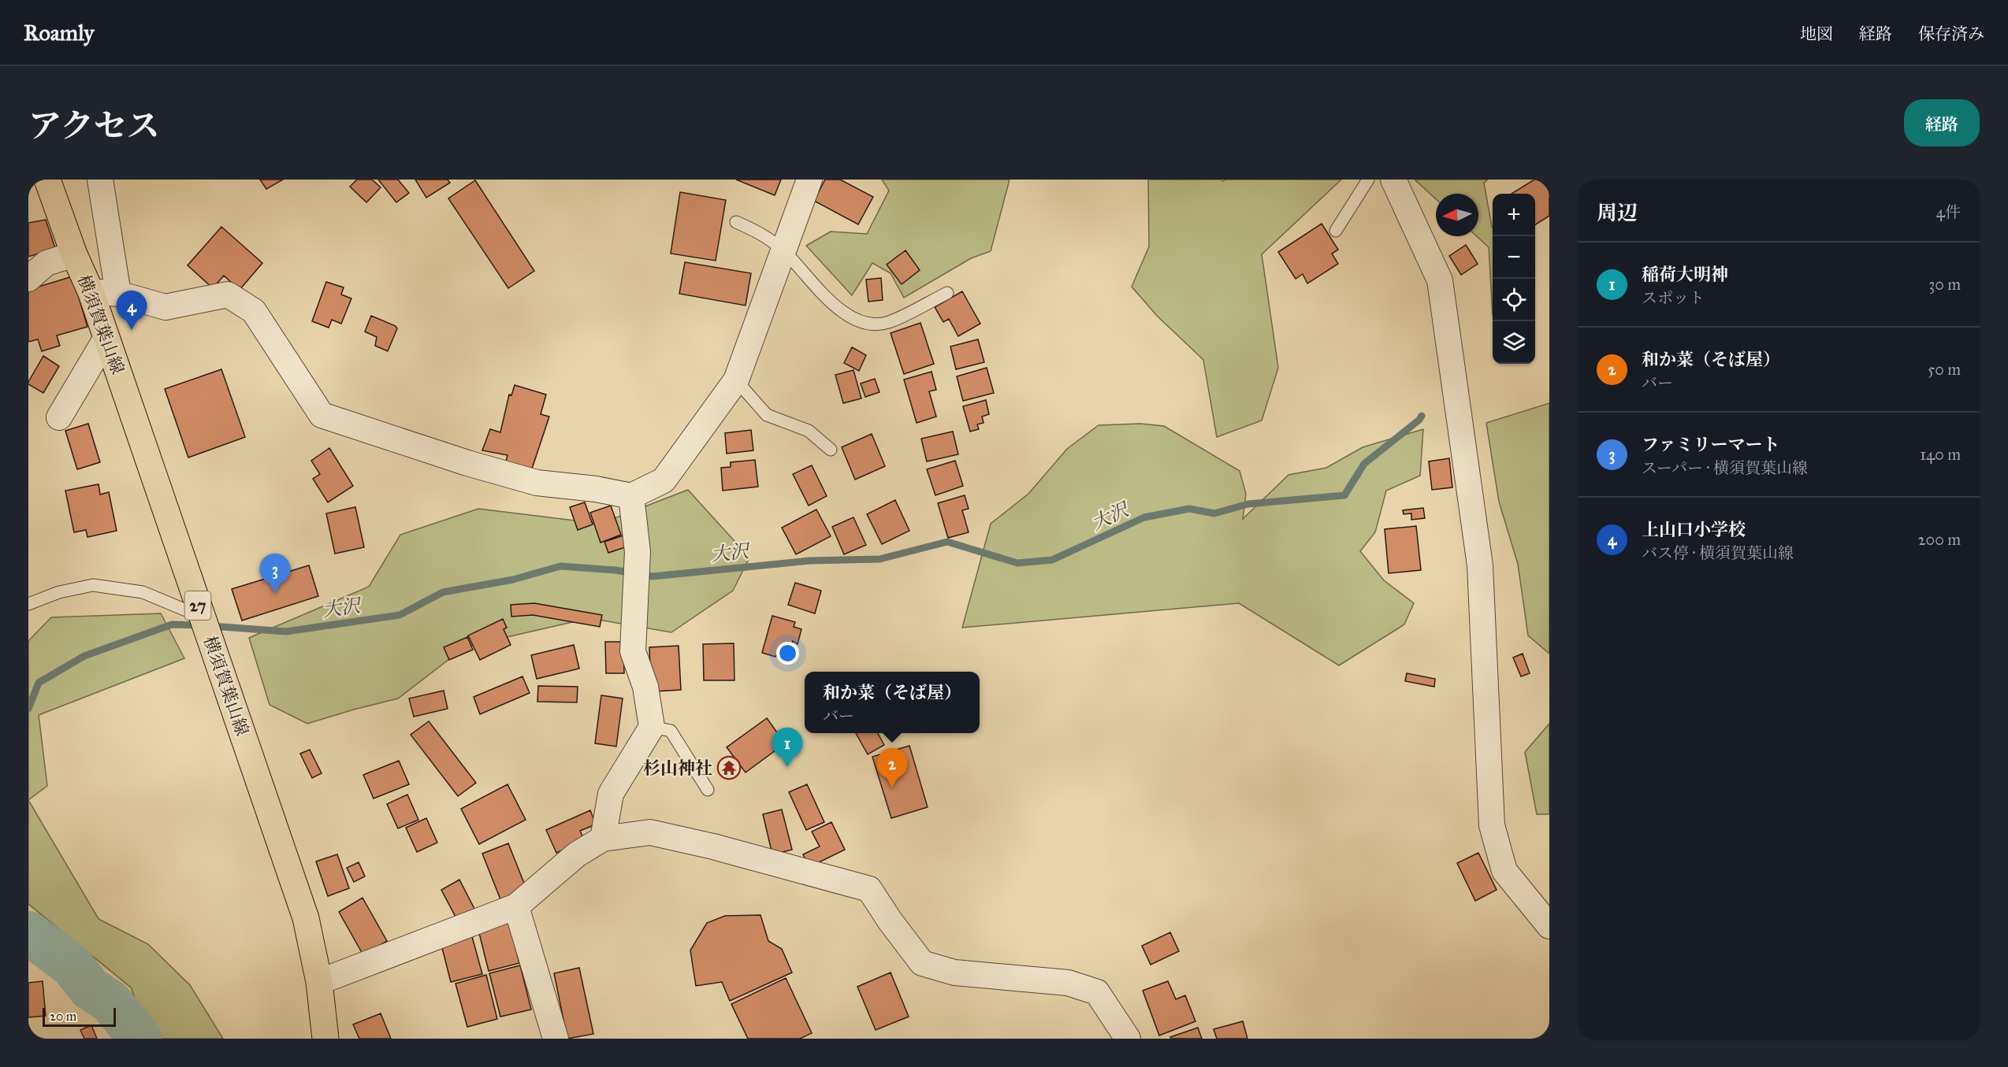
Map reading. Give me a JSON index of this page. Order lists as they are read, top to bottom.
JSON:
{
  "streets": {
    "main road": ["横須賀葉山線", "27"]
  },
  "water": ["大沢"],
  "places": {
    "temple": ["杉山神社"]
  },
  "scale_bar": "20 m",
  "north": "left",
  "page": {
    "header": "Roamly",
    "nav": ["地図", "経路", "保存済み"],
    "title": "アクセス",
    "buttons": "経路",
    "heading": ["周辺", "4件"],
    "map_buttons": ["+", "−"],
    "list": [
      {
        "mark": "1",
        "name": "稲荷大明神",
        "note": "スポット",
        "value": "30 m"
      },
      {
        "mark": "2",
        "name": "和か菜（そば屋）",
        "note": "バー",
        "value": "50 m"
      },
      {
        "mark": "3",
        "name": "ファミリーマート",
        "note": "スーパー · 横須賀葉山線",
        "value": "140 m"
      },
      {
        "mark": "4",
        "name": "上山口小学校",
        "note": "バス停 · 横須賀葉山線",
        "value": "200 m"
      }
    ],
    "pins": [
      "4",
      "3",
      "1",
      "2"
    ],
    "popup": ["和か菜（そば屋）", "バー"],
    "scale": "20 m"
  }
}
